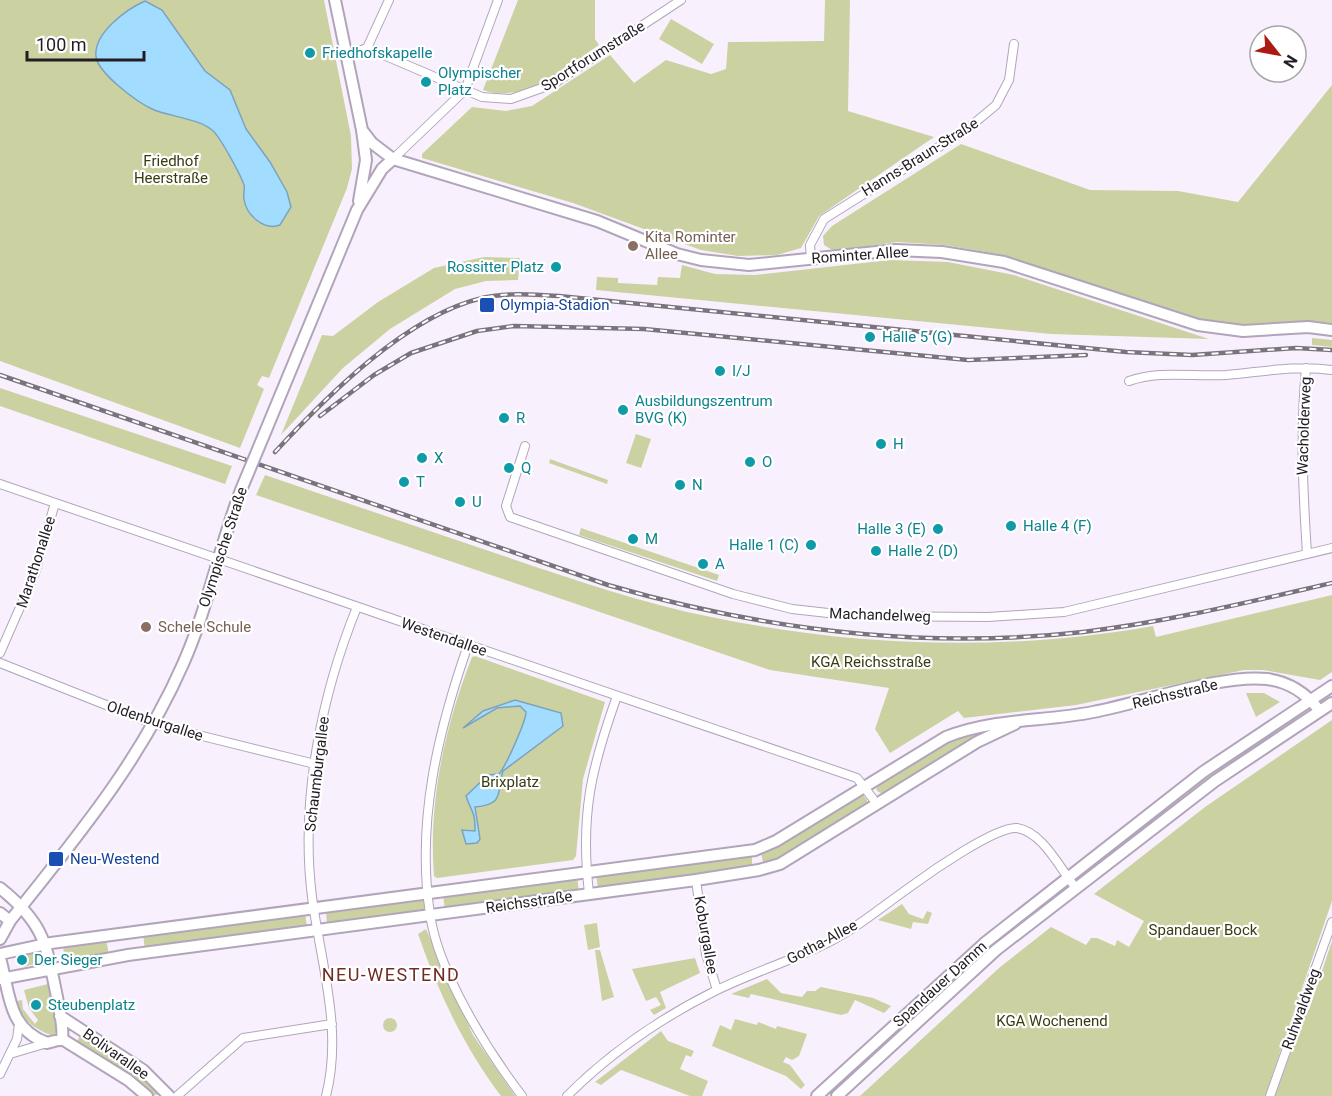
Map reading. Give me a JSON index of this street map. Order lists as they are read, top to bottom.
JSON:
{
  "streets": {
    "main road": [
      "Rominter Allee",
      "Olympische Straße",
      "Reichsstraße",
      "Spandauer Damm",
      "Bolivarallee"
    ],
    "street": [
      "Sportforumstraße",
      "Hanns-Braun-Straße",
      "Wacholderweg",
      "Marathonallee",
      "Machandelweg",
      "Westendallee",
      "Oldenburgallee",
      "Schaumburgallee",
      "Koburgallee",
      "Gotha-Allee",
      "Ruhwaldweg"
    ]
  },
  "crossings": [
    ["Hanns-Braun-Straße", "Rominter Allee"],
    ["Rominter Allee", "Olympische Straße"],
    ["Wacholderweg", "Machandelweg"],
    ["Olympische Straße", "Westendallee"],
    ["Olympische Straße", "Oldenburgallee"],
    ["Marathonallee", "Westendallee"],
    ["Westendallee", "Reichsstraße"],
    ["Westendallee", "Schaumburgallee"],
    ["Reichsstraße", "Schaumburgallee"],
    ["Reichsstraße", "Koburgallee"],
    ["Reichsstraße", "Spandauer Damm"],
    ["Oldenburgallee", "Schaumburgallee"],
    ["Koburgallee", "Gotha-Allee"],
    ["Gotha-Allee", "Spandauer Damm"]
  ],
  "districts": ["NEU-WESTEND"],
  "parks": [
    "Friedhof Heerstraße",
    "KGA Reichsstraße",
    "Brixplatz",
    "Spandauer Bock",
    "KGA Wochenend"
  ],
  "places": {
    "other": [
      "Friedhofskapelle",
      "Olympischer Platz",
      "Kita Rominter Allee",
      "Rossitter Platz",
      "Halle 5 (G)",
      "I/J",
      "Ausbildungszentrum BVG (K)",
      "R",
      "H",
      "X",
      "O",
      "Q",
      "T",
      "N",
      "U",
      "Halle 4 (F)",
      "Halle 3 (E)",
      "M",
      "Halle 1 (C)",
      "Halle 2 (D)",
      "A",
      "Schele Schule",
      "Der Sieger",
      "Steubenplatz"
    ],
    "transit": ["Olympia-Stadion", "Neu-Westend"]
  },
  "scale_bar": "100 m",
  "north": "bottom right"
}
